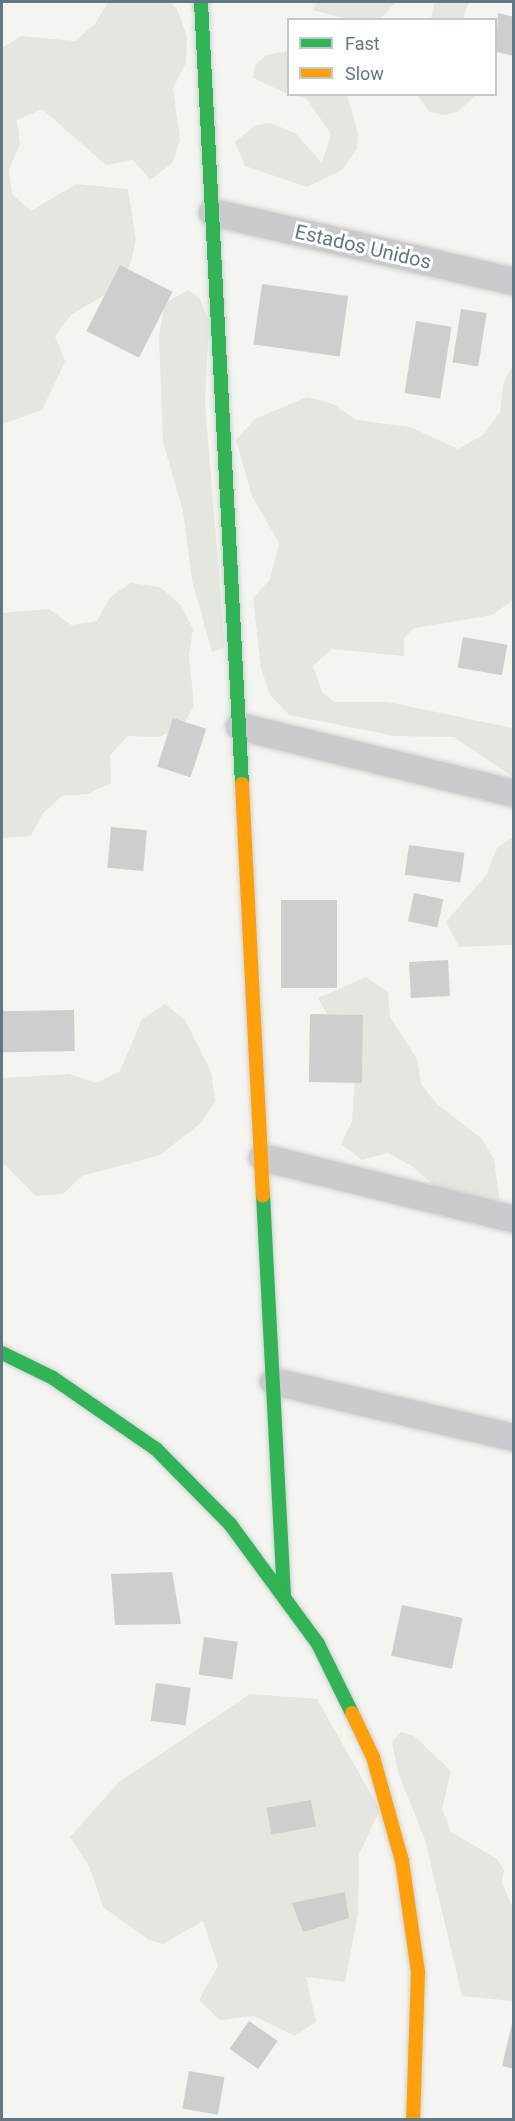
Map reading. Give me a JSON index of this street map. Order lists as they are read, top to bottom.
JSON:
{
  "streets": {
    "street": ["Estados Unidos"]
  },
  "legend": ["Fast", "Slow"]
}
